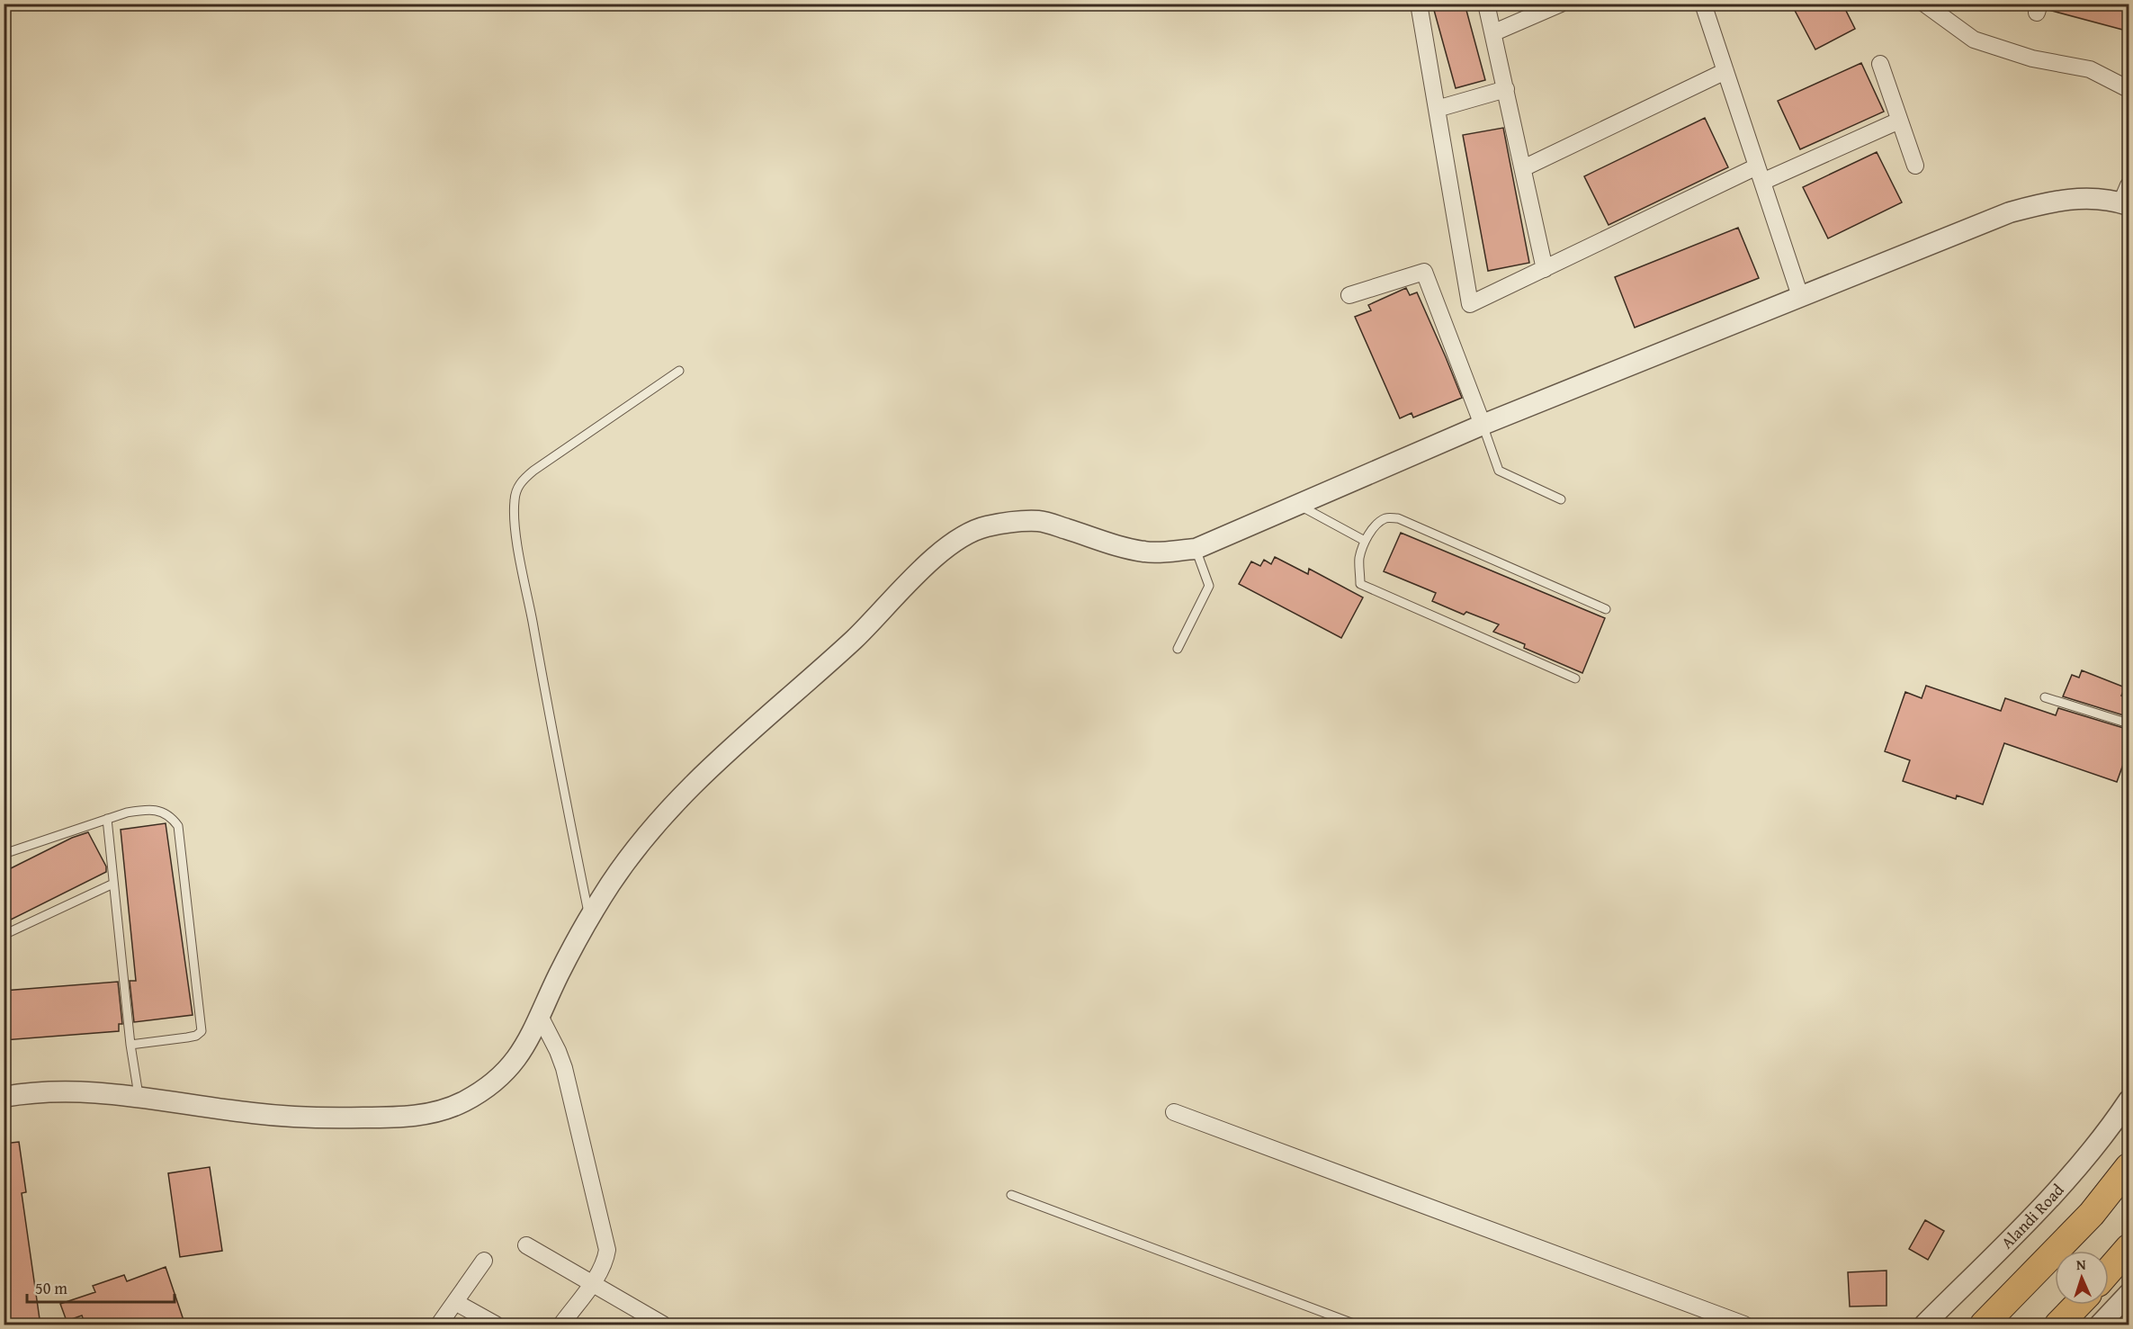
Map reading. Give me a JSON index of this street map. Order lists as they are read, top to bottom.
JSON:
{
  "streets": {
    "street": ["Alandi Road"]
  },
  "scale_bar": "50 m",
  "north": "top"
}
